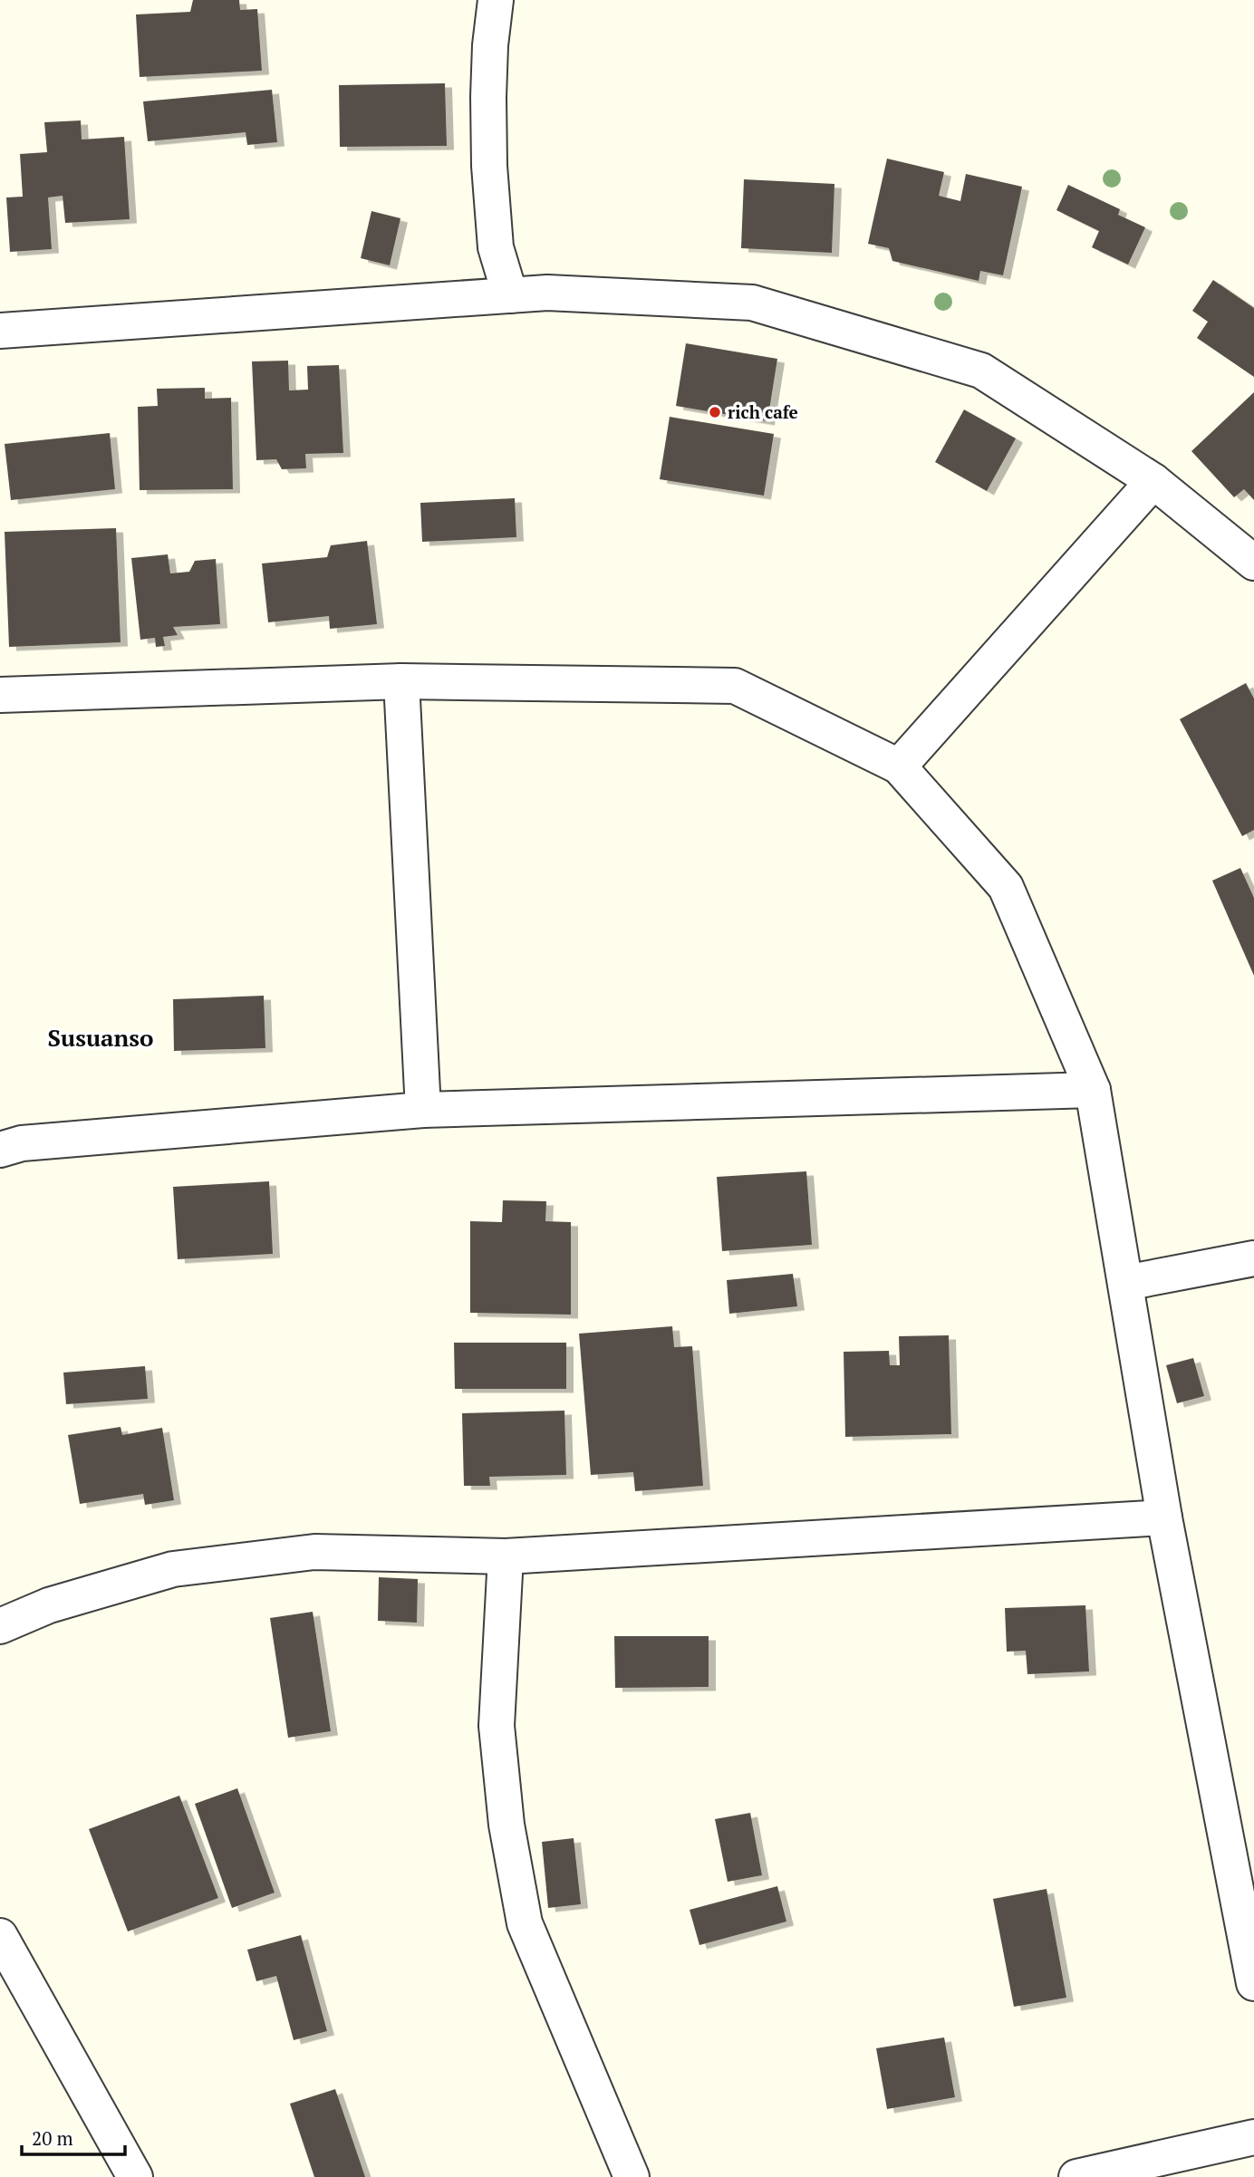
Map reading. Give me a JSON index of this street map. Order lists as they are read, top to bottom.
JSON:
{
  "districts": ["Susuanso"],
  "places": ["rich cafe"],
  "scale_bar": "20 m"
}
